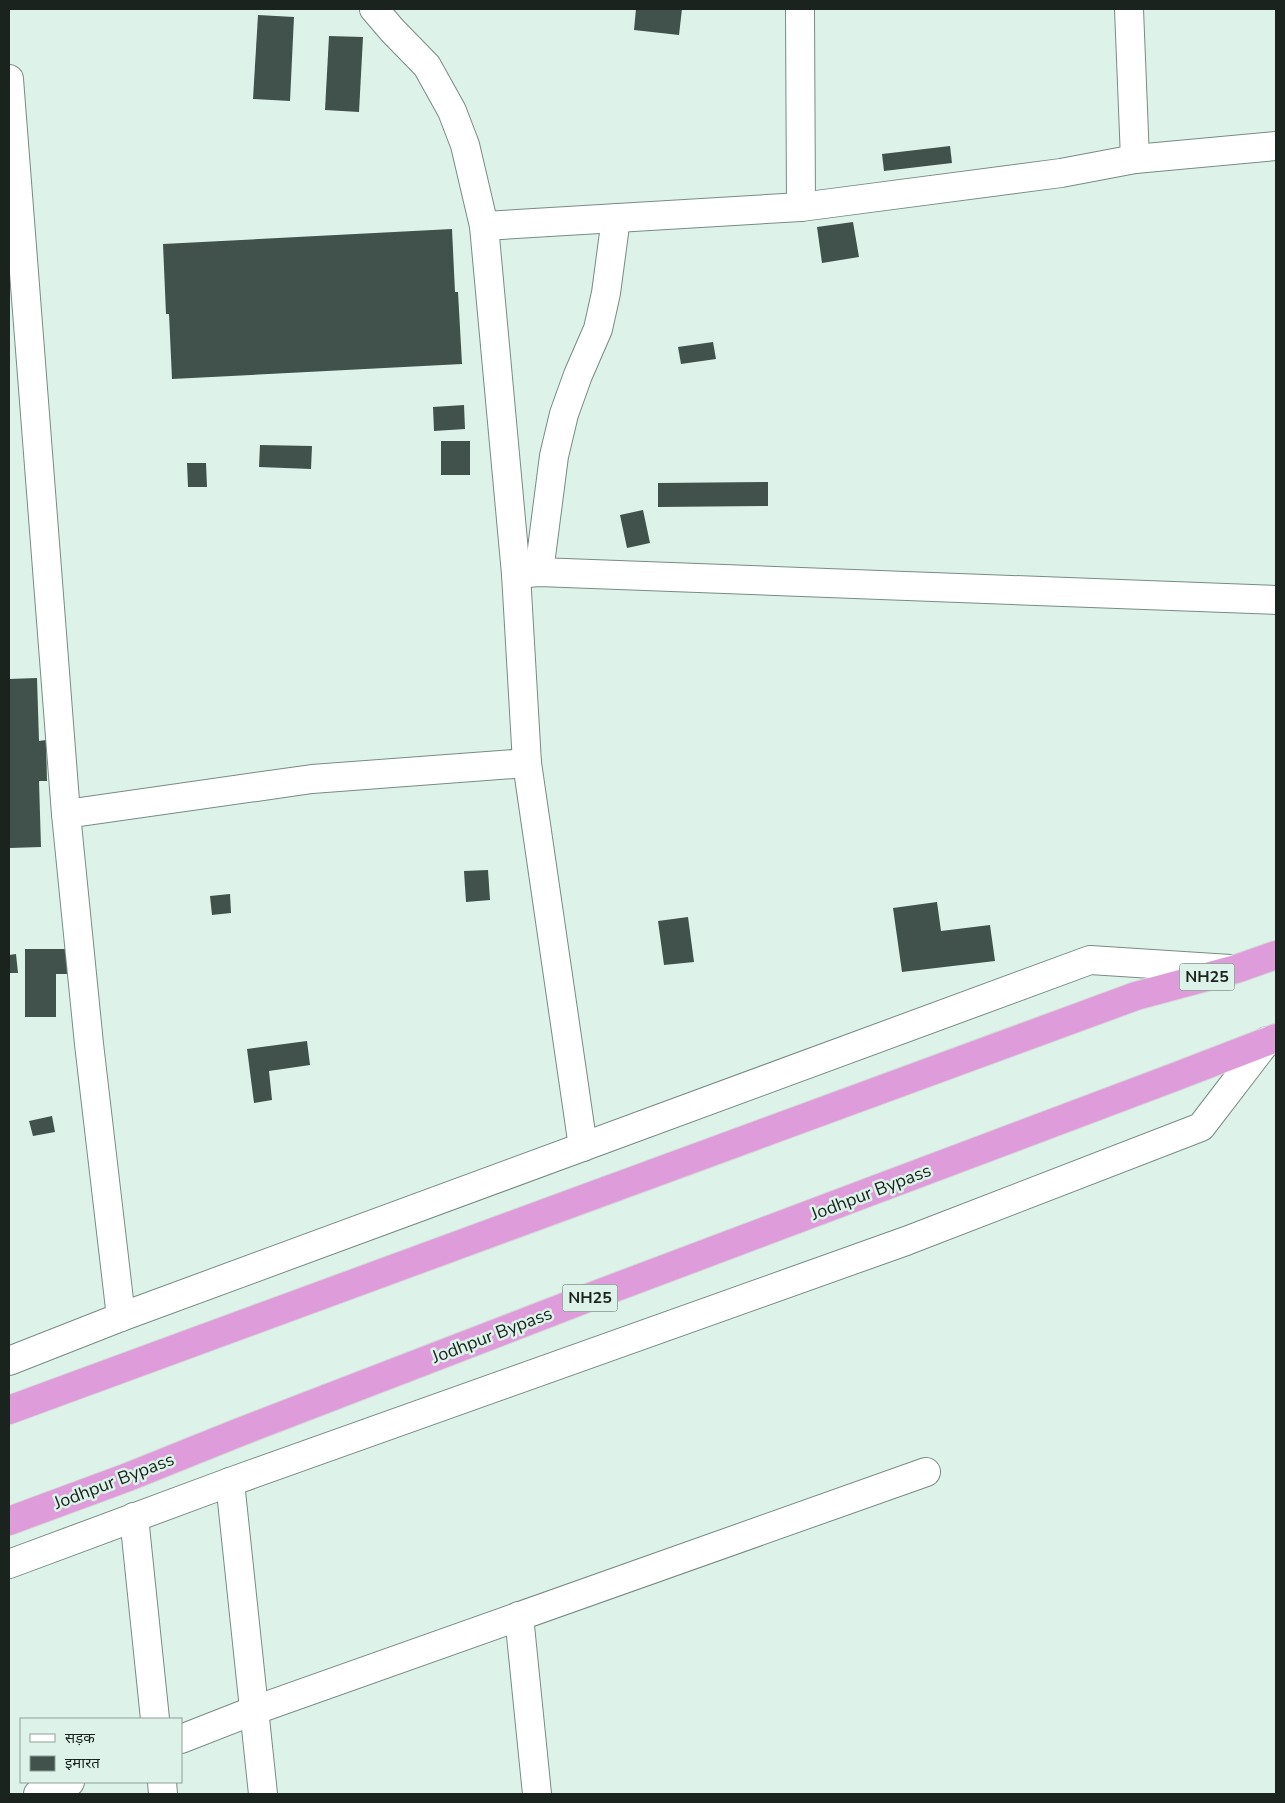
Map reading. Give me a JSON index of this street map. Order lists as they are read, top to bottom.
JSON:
{
  "streets": {
    "highway": ["NH25", "Jodhpur Bypass"]
  },
  "legend": ["सड़क", "इमारत"]
}
